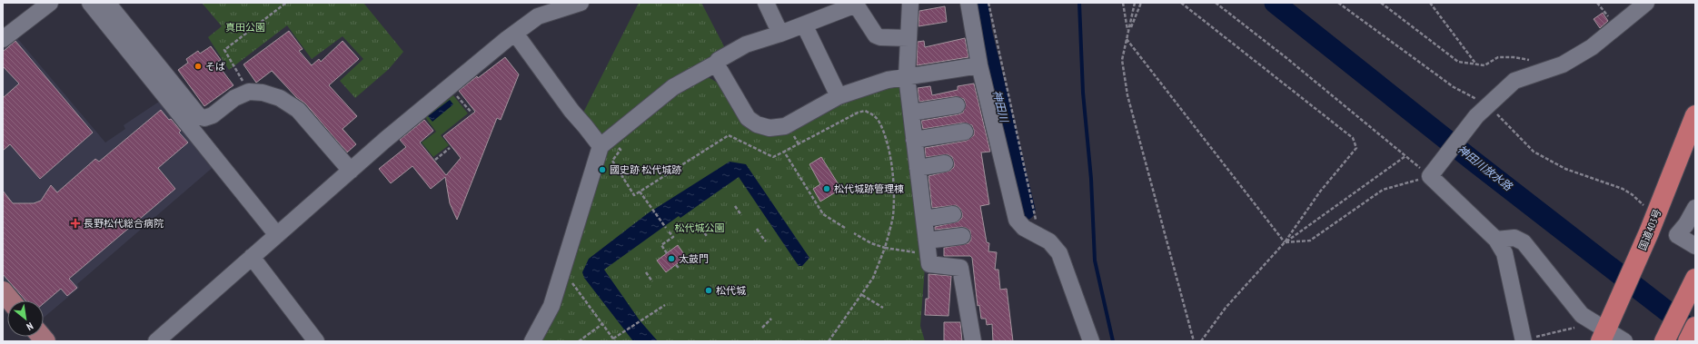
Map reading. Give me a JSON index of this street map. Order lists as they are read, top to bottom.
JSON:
{
  "streets": {
    "highway": ["国道403号"]
  },
  "water": ["神田川", "神田川放水路"],
  "parks": ["真田公園", "松代城公園"],
  "places": {
    "other": [
      "そば",
      "國史跡 松代城跡",
      "松代城跡管理棟",
      "太鼓門",
      "松代城"
    ],
    "health": ["長野松代総合病院"]
  },
  "north": "bottom right"
}
